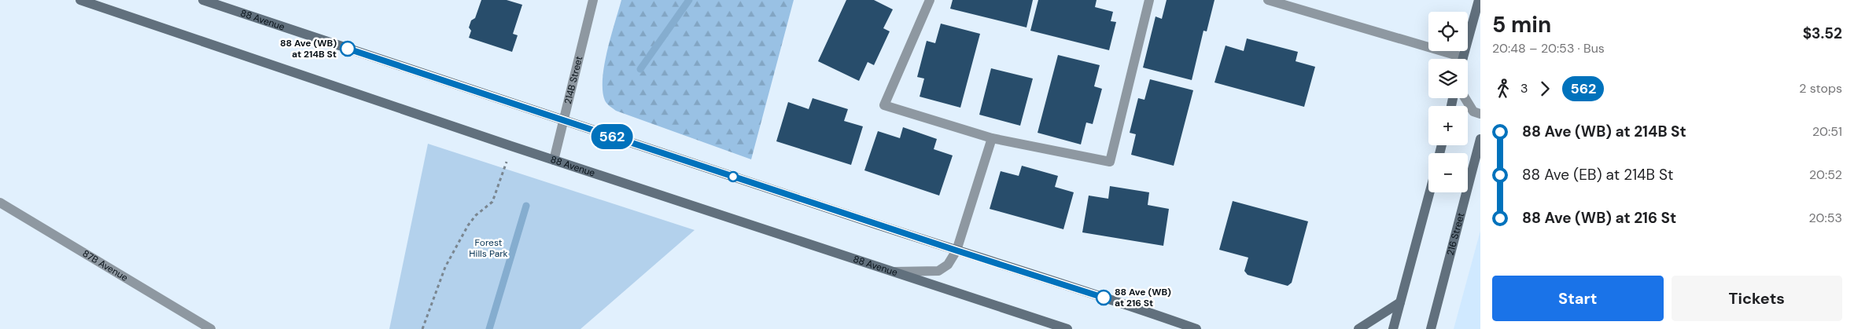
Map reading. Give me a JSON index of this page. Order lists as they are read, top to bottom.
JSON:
{
  "streets": {
    "main road": ["88 Avenue", "216 Street"],
    "street": ["214B Street", "87B Avenue"]
  },
  "crossings": [
    ["88 Avenue", "214B Street"]
  ],
  "parks": ["Forest Hills Park"],
  "places": ["88 Ave (WB) at 214B St", "88 Ave (WB) at 216 St"],
  "lines": ["bus line 562"],
  "page": {
    "on_map": "562",
    "heading": ["5 min", "20:48 – 20:53 · Bus", "$3.52"],
    "map_buttons": ["+", "−"],
    "legs": ["3", "562", "2 stops"],
    "list": [
      {
        "name": "88 Ave (WB) at 214B St",
        "value": "20:51"
      },
      {
        "name": "88 Ave (EB) at 214B St",
        "value": "20:52"
      },
      {
        "name": "88 Ave (WB) at 216 St",
        "value": "20:53"
      }
    ],
    "buttons": ["Start", "Tickets"]
  }
}
